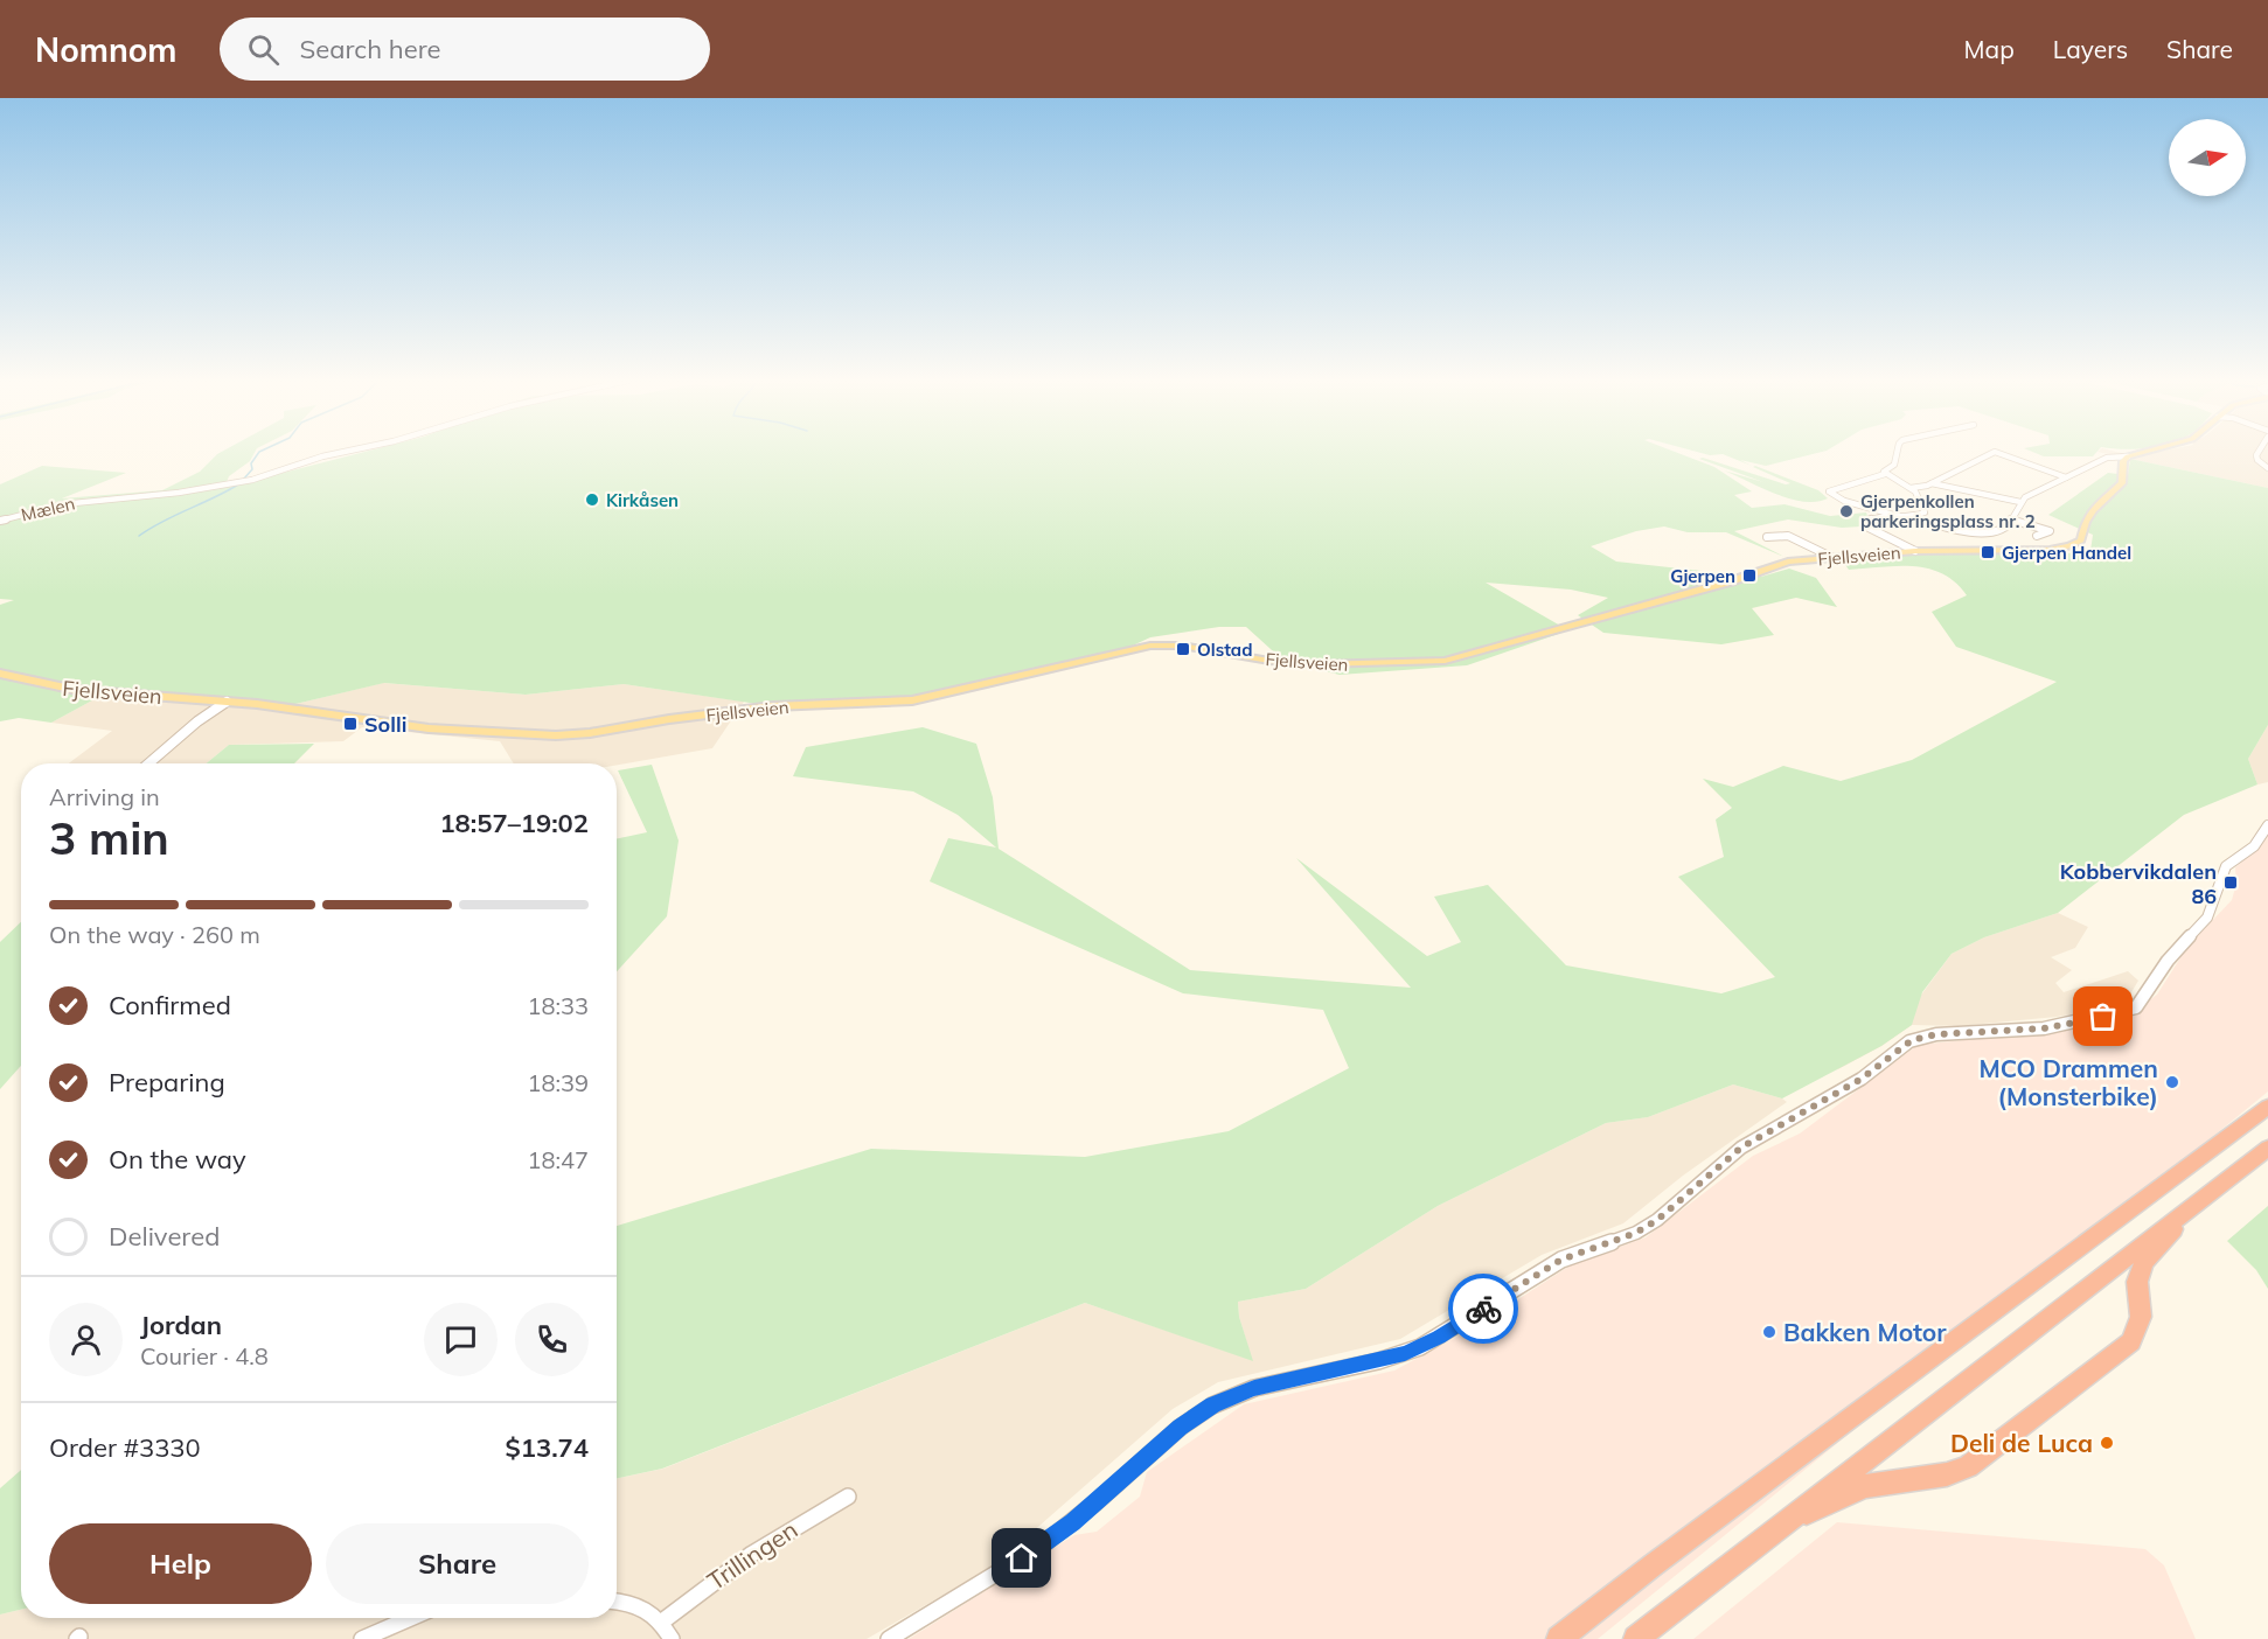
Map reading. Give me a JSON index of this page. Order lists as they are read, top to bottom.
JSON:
{
  "streets": {
    "main road": ["Fjellsveien"],
    "street": ["Mælen", "Trillingen"]
  },
  "places": {
    "other": [
      "Kirkåsen",
      "Gjerpenkollen parkeringsplass nr. 2",
      "MCO Drammen (Monsterbike)",
      "Bakken Motor",
      "Deli de Luca"
    ],
    "transit": [
      "Gjerpen Handel",
      "Gjerpen",
      "Olstad",
      "Solli",
      "Kobbervikdalen 86"
    ]
  },
  "north": "right",
  "page": {
    "header": "Nomnom",
    "search": "Search here",
    "nav": ["Map", "Layers", "Share"],
    "heading": ["3 min", "Arriving in", "18:57–19:02"],
    "panel": [
      "Jordan",
      "Courier · 4.8",
      "Order #3330",
      "$13.74"
    ],
    "bar": "On the way · 260 m",
    "list": [
      ["Confirmed", "18:33"],
      ["Preparing", "18:39"],
      ["On the way", "18:47"],
      "Delivered"
    ],
    "buttons": ["Help", "Share"]
  }
}
